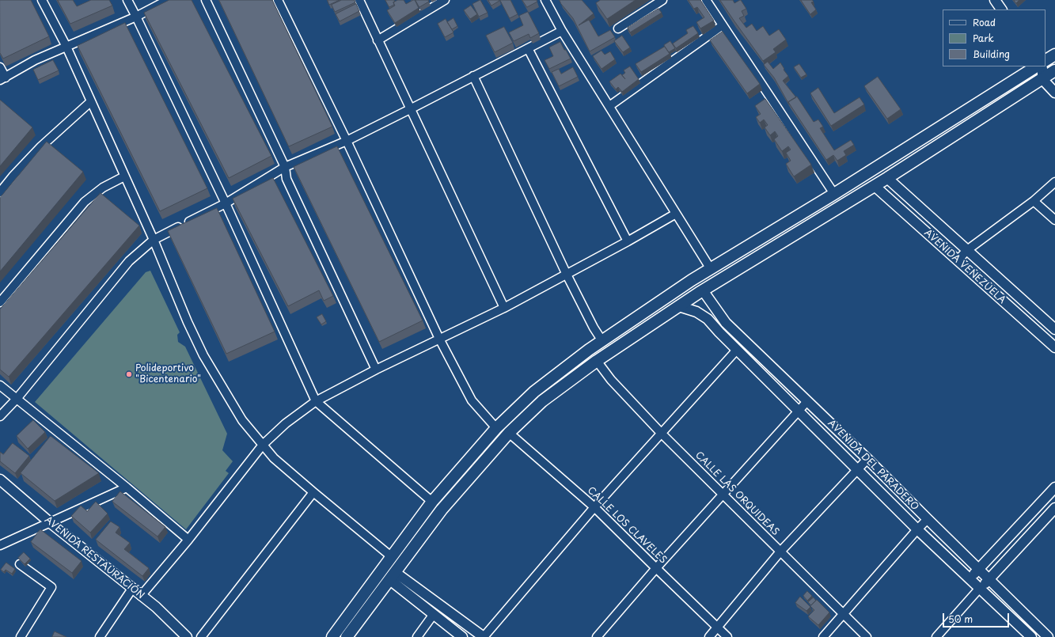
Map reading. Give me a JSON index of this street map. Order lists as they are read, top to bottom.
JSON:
{
  "streets": {
    "street": [
      "AVENIDA VENEZUELA",
      "AVENIDA DEL PARADERO",
      "CALLE LAS ORQUIDEAS",
      "CALLE LOS CLAVELES",
      "AVENIDA RESTAURACIÓN"
    ]
  },
  "places": ["Polideportivo \"Bicentenario\""],
  "legend": ["Road", "Park", "Building"],
  "scale_bar": "50 m"
}
